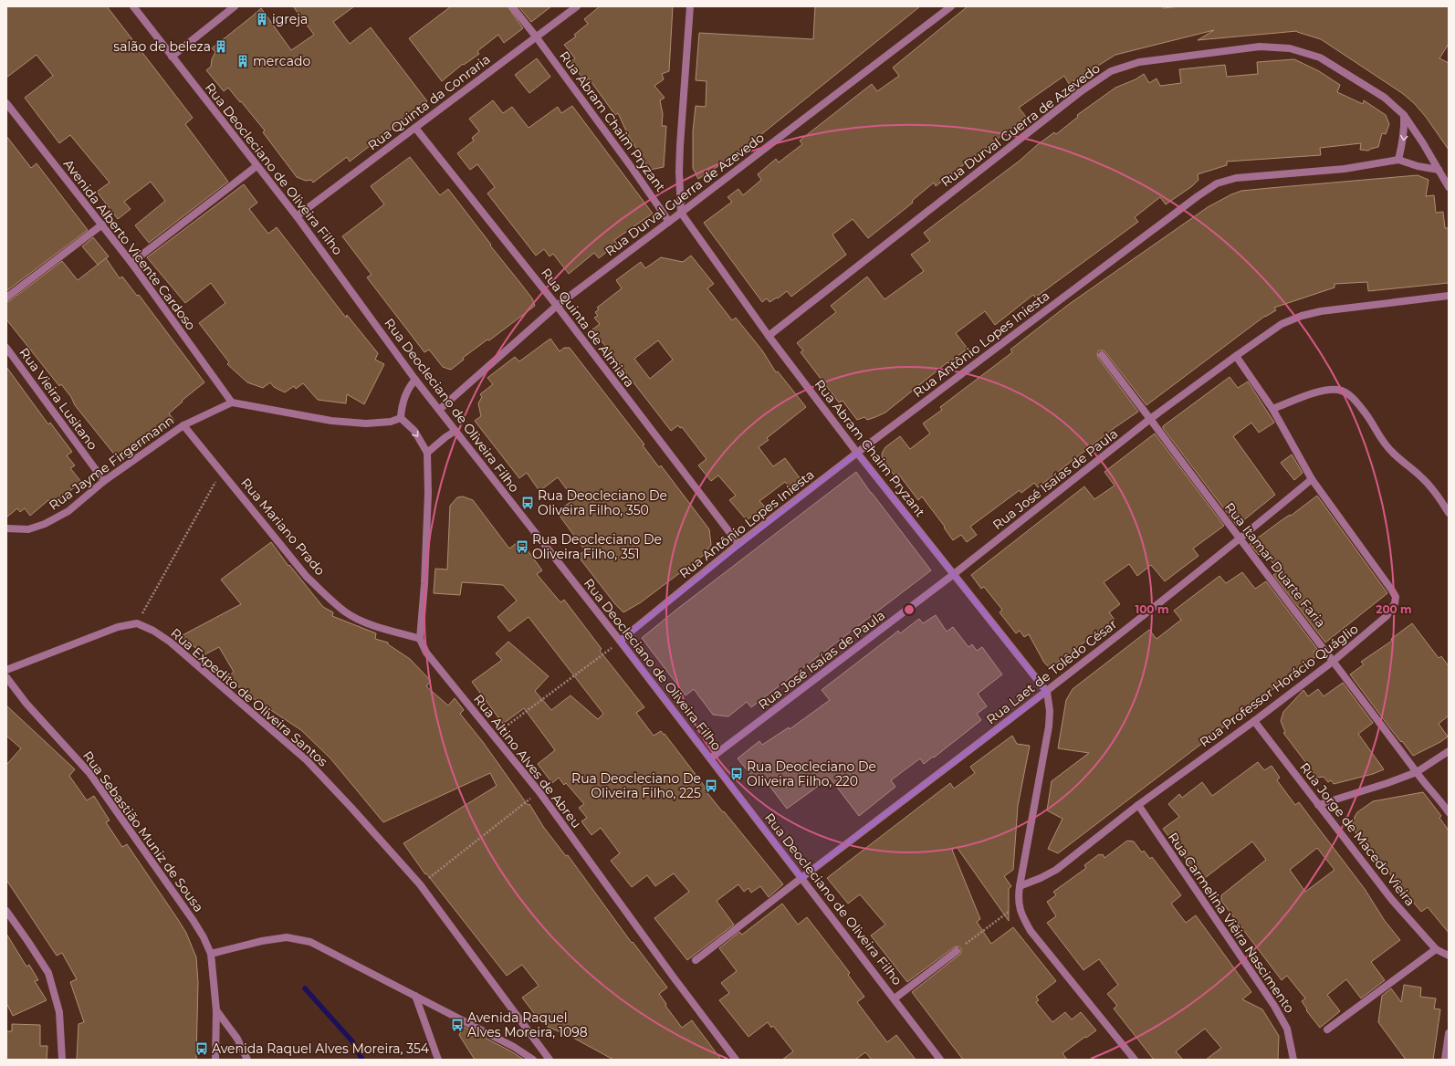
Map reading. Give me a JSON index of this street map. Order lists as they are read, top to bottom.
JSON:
{
  "streets": {
    "street": [
      "Rua Quinta da Conraria",
      "Rua Abram Chaim Pryzant",
      "Rua Durval Guerra de Azevedo",
      "Rua Deocleciano de Oliveira Filho",
      "Avenida Alberto Vicente Cardoso",
      "Rua Quinta de Almiara",
      "Rua Antônio Lopes Iniesta",
      "Rua Vieira Lusitano",
      "Rua Jayme Firgermann",
      "Rua José Isaías de Paula",
      "Rua Mariano Prado",
      "Rua Itamar Duarte Faria",
      "Rua Laet de Tolêdo César",
      "Rua Professor Horácio Quáglio",
      "Rua Expedito de Oliveira Santos",
      "Rua Altino Alves de Abreu",
      "Rua Sebastião Muniz de Sousa",
      "Rua Jorge de Macedo Vieira",
      "Rua Carmelina Viêira Nascimento"
    ]
  },
  "crossings": [
    ["Rua Quinta da Conraria", "Rua Abram Chaim Pryzant"],
    ["Rua Quinta da Conraria", "Rua Deocleciano de Oliveira Filho"],
    ["Rua Quinta da Conraria", "Rua Quinta de Almiara"],
    ["Rua Abram Chaim Pryzant", "Rua Durval Guerra de Azevedo"],
    ["Rua Abram Chaim Pryzant", "Rua Antônio Lopes Iniesta"],
    ["Rua Abram Chaim Pryzant", "Rua José Isaías de Paula"],
    ["Rua Abram Chaim Pryzant", "Rua Laet de Tolêdo César"],
    ["Rua Durval Guerra de Azevedo", "Rua Deocleciano de Oliveira Filho"],
    ["Rua Durval Guerra de Azevedo", "Rua Quinta de Almiara"],
    ["Rua Durval Guerra de Azevedo", "Rua Antônio Lopes Iniesta"],
    ["Rua Deocleciano de Oliveira Filho", "Rua Antônio Lopes Iniesta"],
    ["Rua Deocleciano de Oliveira Filho", "Rua José Isaías de Paula"],
    ["Rua Deocleciano de Oliveira Filho", "Rua Laet de Tolêdo César"],
    ["Avenida Alberto Vicente Cardoso", "Rua Jayme Firgermann"],
    ["Rua Quinta de Almiara", "Rua Antônio Lopes Iniesta"],
    ["Rua Vieira Lusitano", "Rua Jayme Firgermann"],
    ["Rua Jayme Firgermann", "Rua Mariano Prado"],
    ["Rua José Isaías de Paula", "Rua Itamar Duarte Faria"],
    ["Rua José Isaías de Paula", "Rua Professor Horácio Quáglio"],
    ["Rua Mariano Prado", "Rua Altino Alves de Abreu"],
    ["Rua Itamar Duarte Faria", "Rua Laet de Tolêdo César"],
    ["Rua Itamar Duarte Faria", "Rua Professor Horácio Quáglio"],
    ["Rua Laet de Tolêdo César", "Rua Professor Horácio Quáglio"],
    ["Rua Professor Horácio Quáglio", "Rua Jorge de Macedo Vieira"],
    ["Rua Professor Horácio Quáglio", "Rua Carmelina Viêira Nascimento"]
  ],
  "places": {
    "building": ["igreja", "salão de beleza", "mercado"],
    "bus stop": [
      "Rua Deocleciano De Oliveira Filho, 350",
      "Rua Deocleciano De Oliveira Filho, 351",
      "Rua Deocleciano De Oliveira Filho, 220",
      "Rua Deocleciano De Oliveira Filho, 225",
      "Avenida Raquel Alves Moreira, 1098",
      "Avenida Raquel Alves Moreira, 354"
    ]
  },
  "rings": ["100 m", "200 m"]
}
